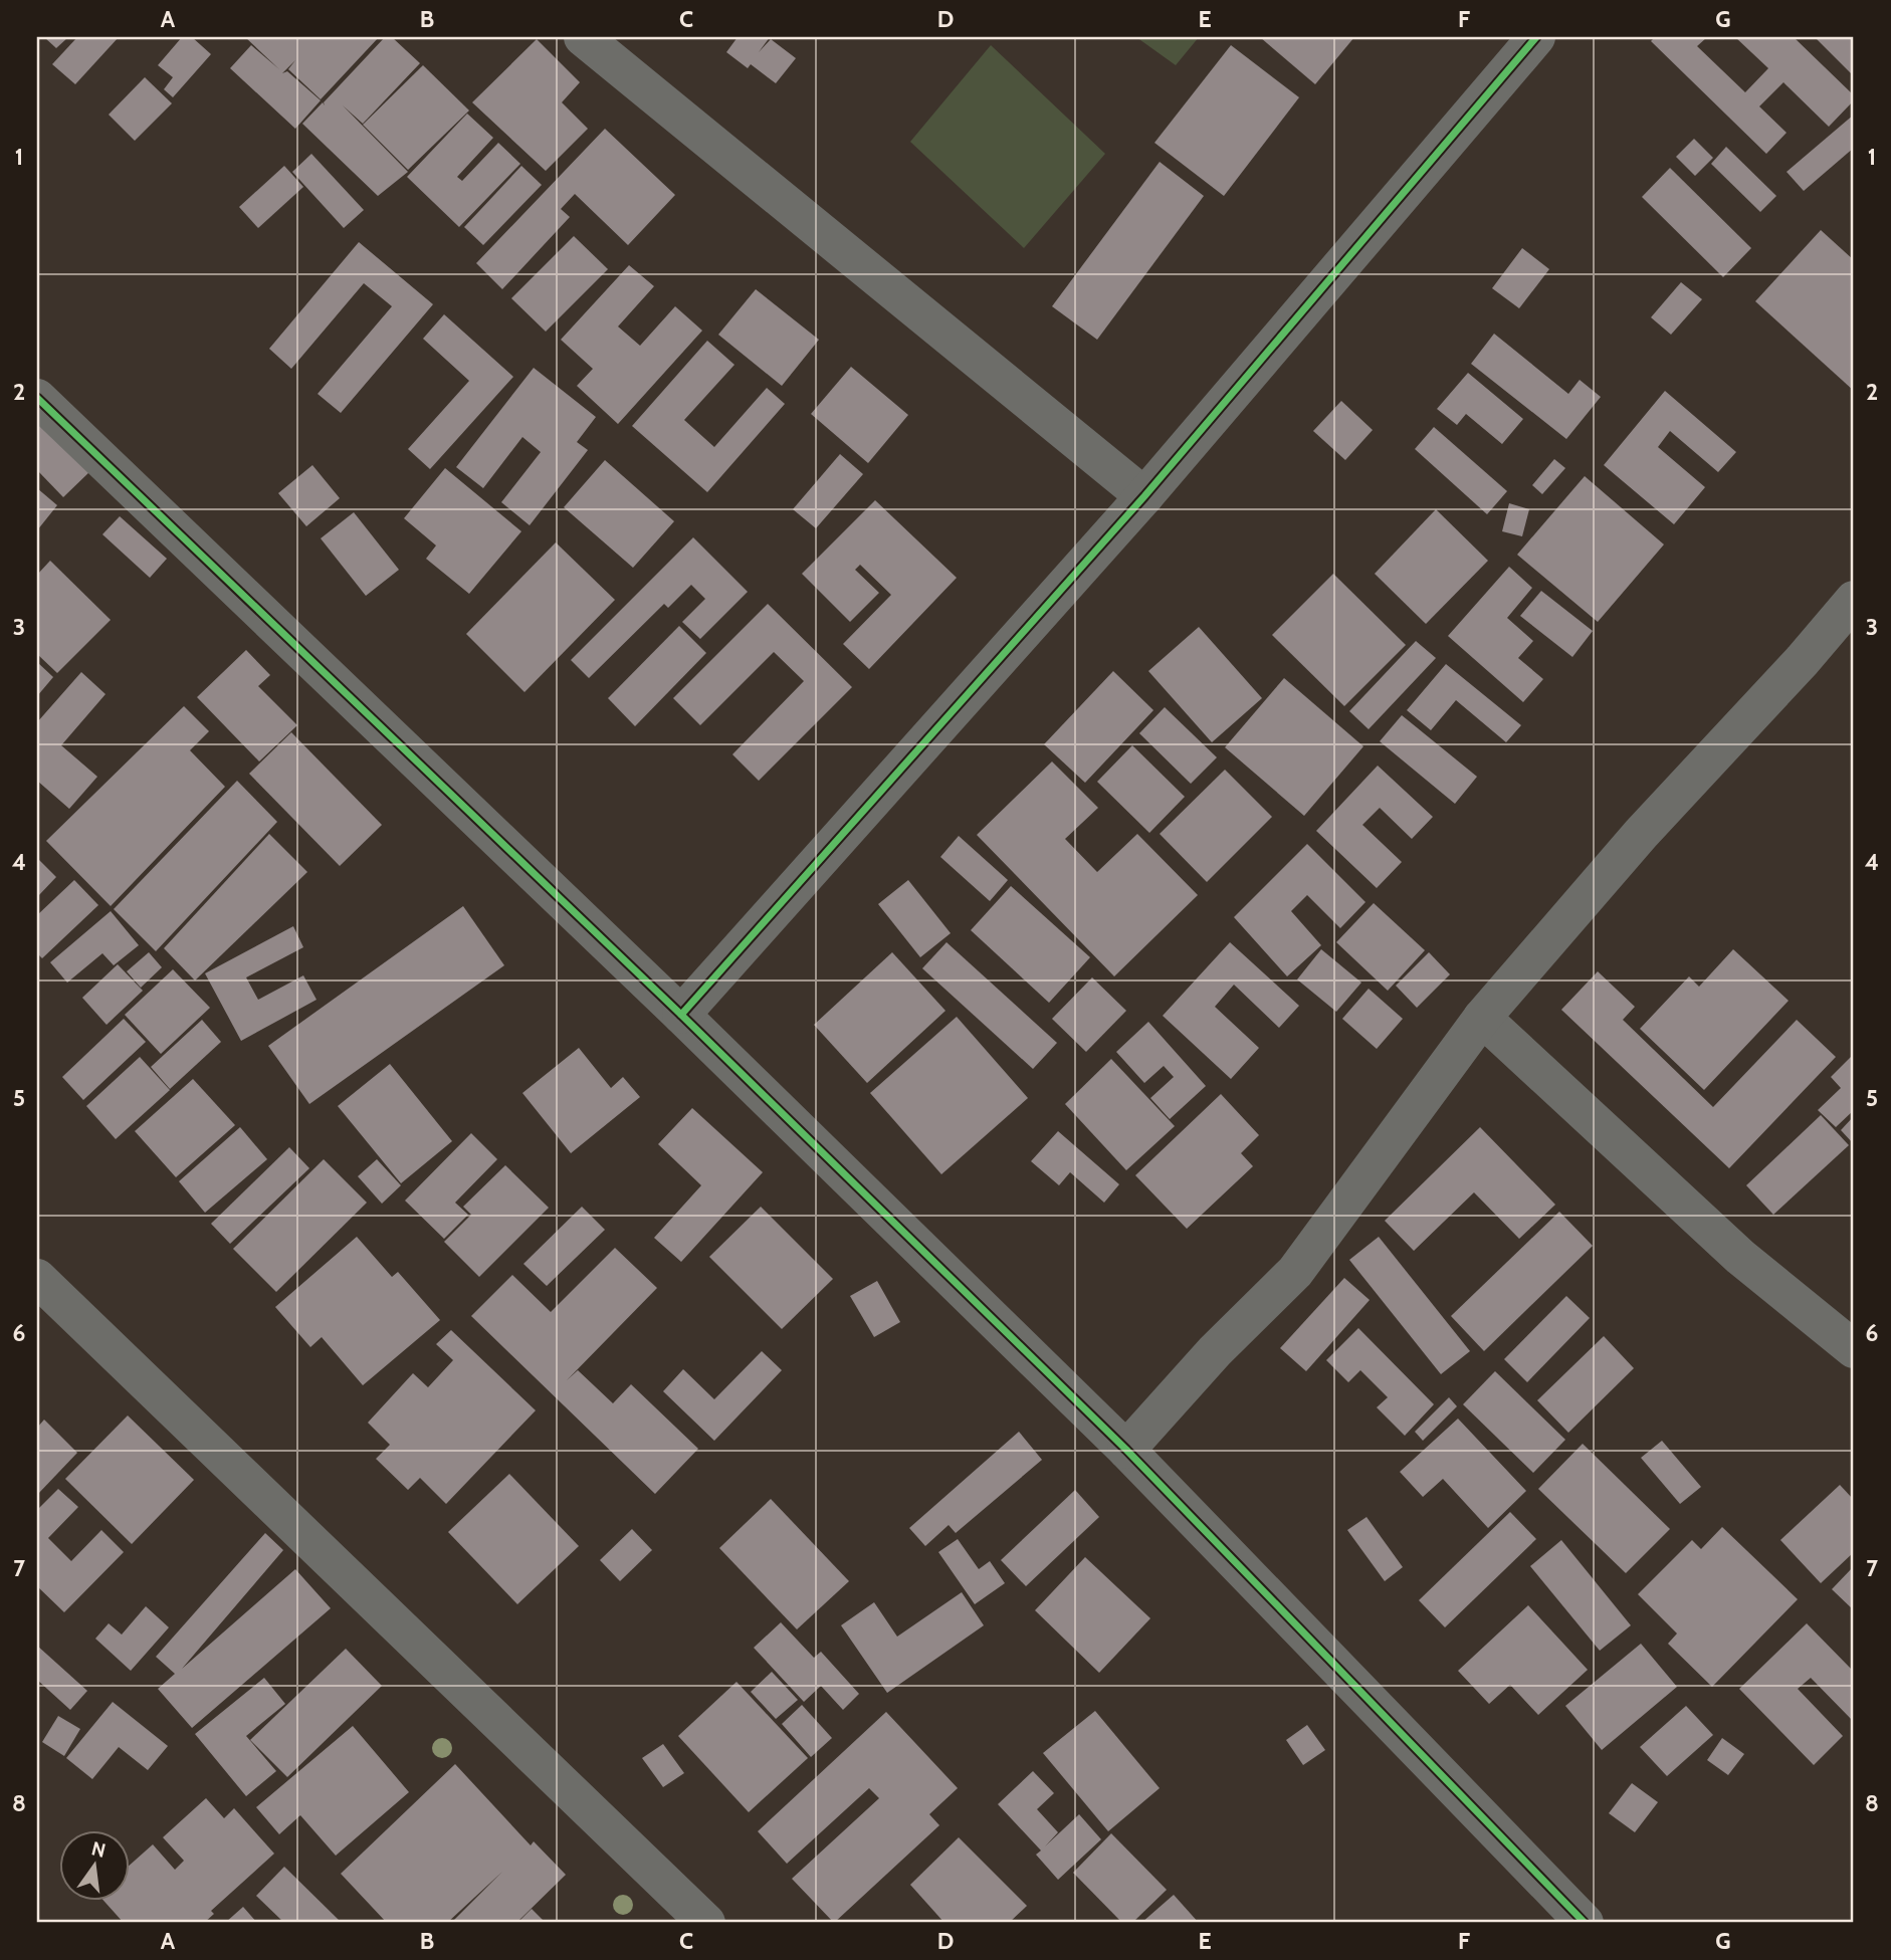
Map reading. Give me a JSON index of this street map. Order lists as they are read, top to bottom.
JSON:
{
  "north": "top",
  "grid": {
    "columns": [
      "A",
      "B",
      "C",
      "D",
      "E",
      "F",
      "G"
    ],
    "rows": [
      "1",
      "2",
      "3",
      "4",
      "5",
      "6",
      "7",
      "8"
    ]
  }
}
